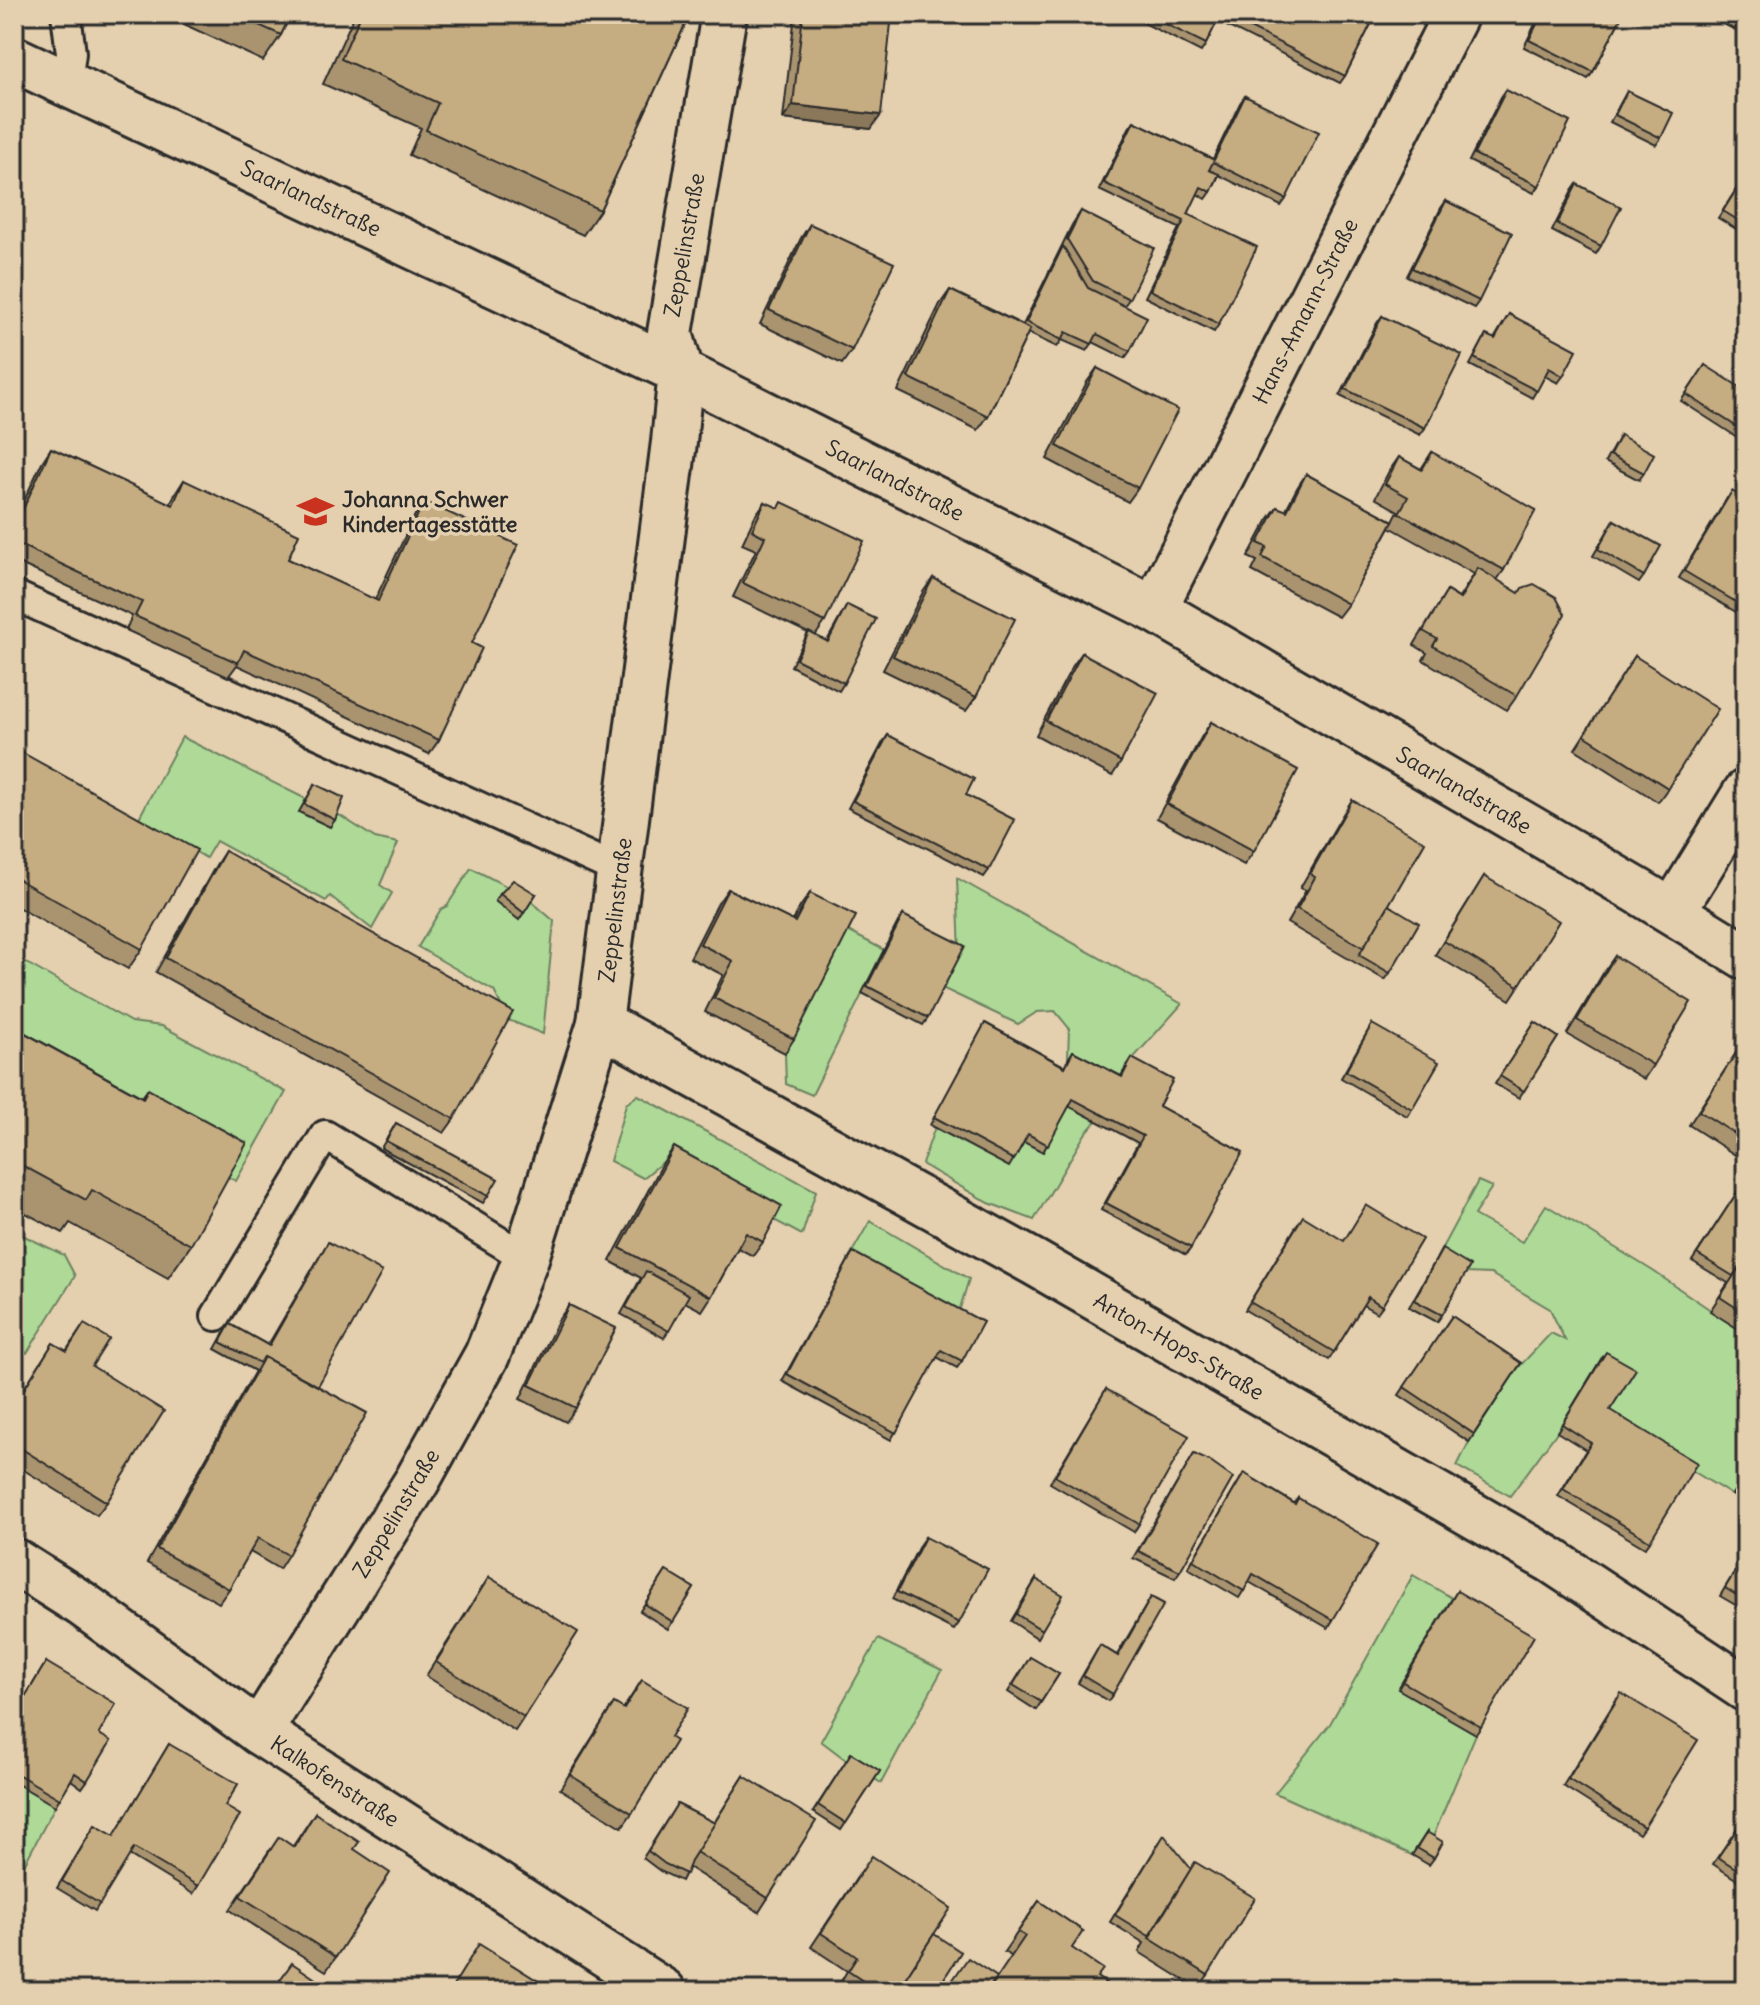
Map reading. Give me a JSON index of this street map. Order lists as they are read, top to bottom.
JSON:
{
  "streets": {
    "street": [
      "Saarlandstraße",
      "Zeppelinstraße",
      "Hans-Amann-Straße",
      "Anton-Hops-Straße",
      "Kalkofenstraße"
    ]
  },
  "crossings": [
    ["Saarlandstraße", "Zeppelinstraße"],
    ["Saarlandstraße", "Hans-Amann-Straße"],
    ["Zeppelinstraße", "Anton-Hops-Straße"],
    ["Zeppelinstraße", "Kalkofenstraße"]
  ],
  "places": {
    "school or university": ["Johanna Schwer Kindertagesstätte"]
  }
}
